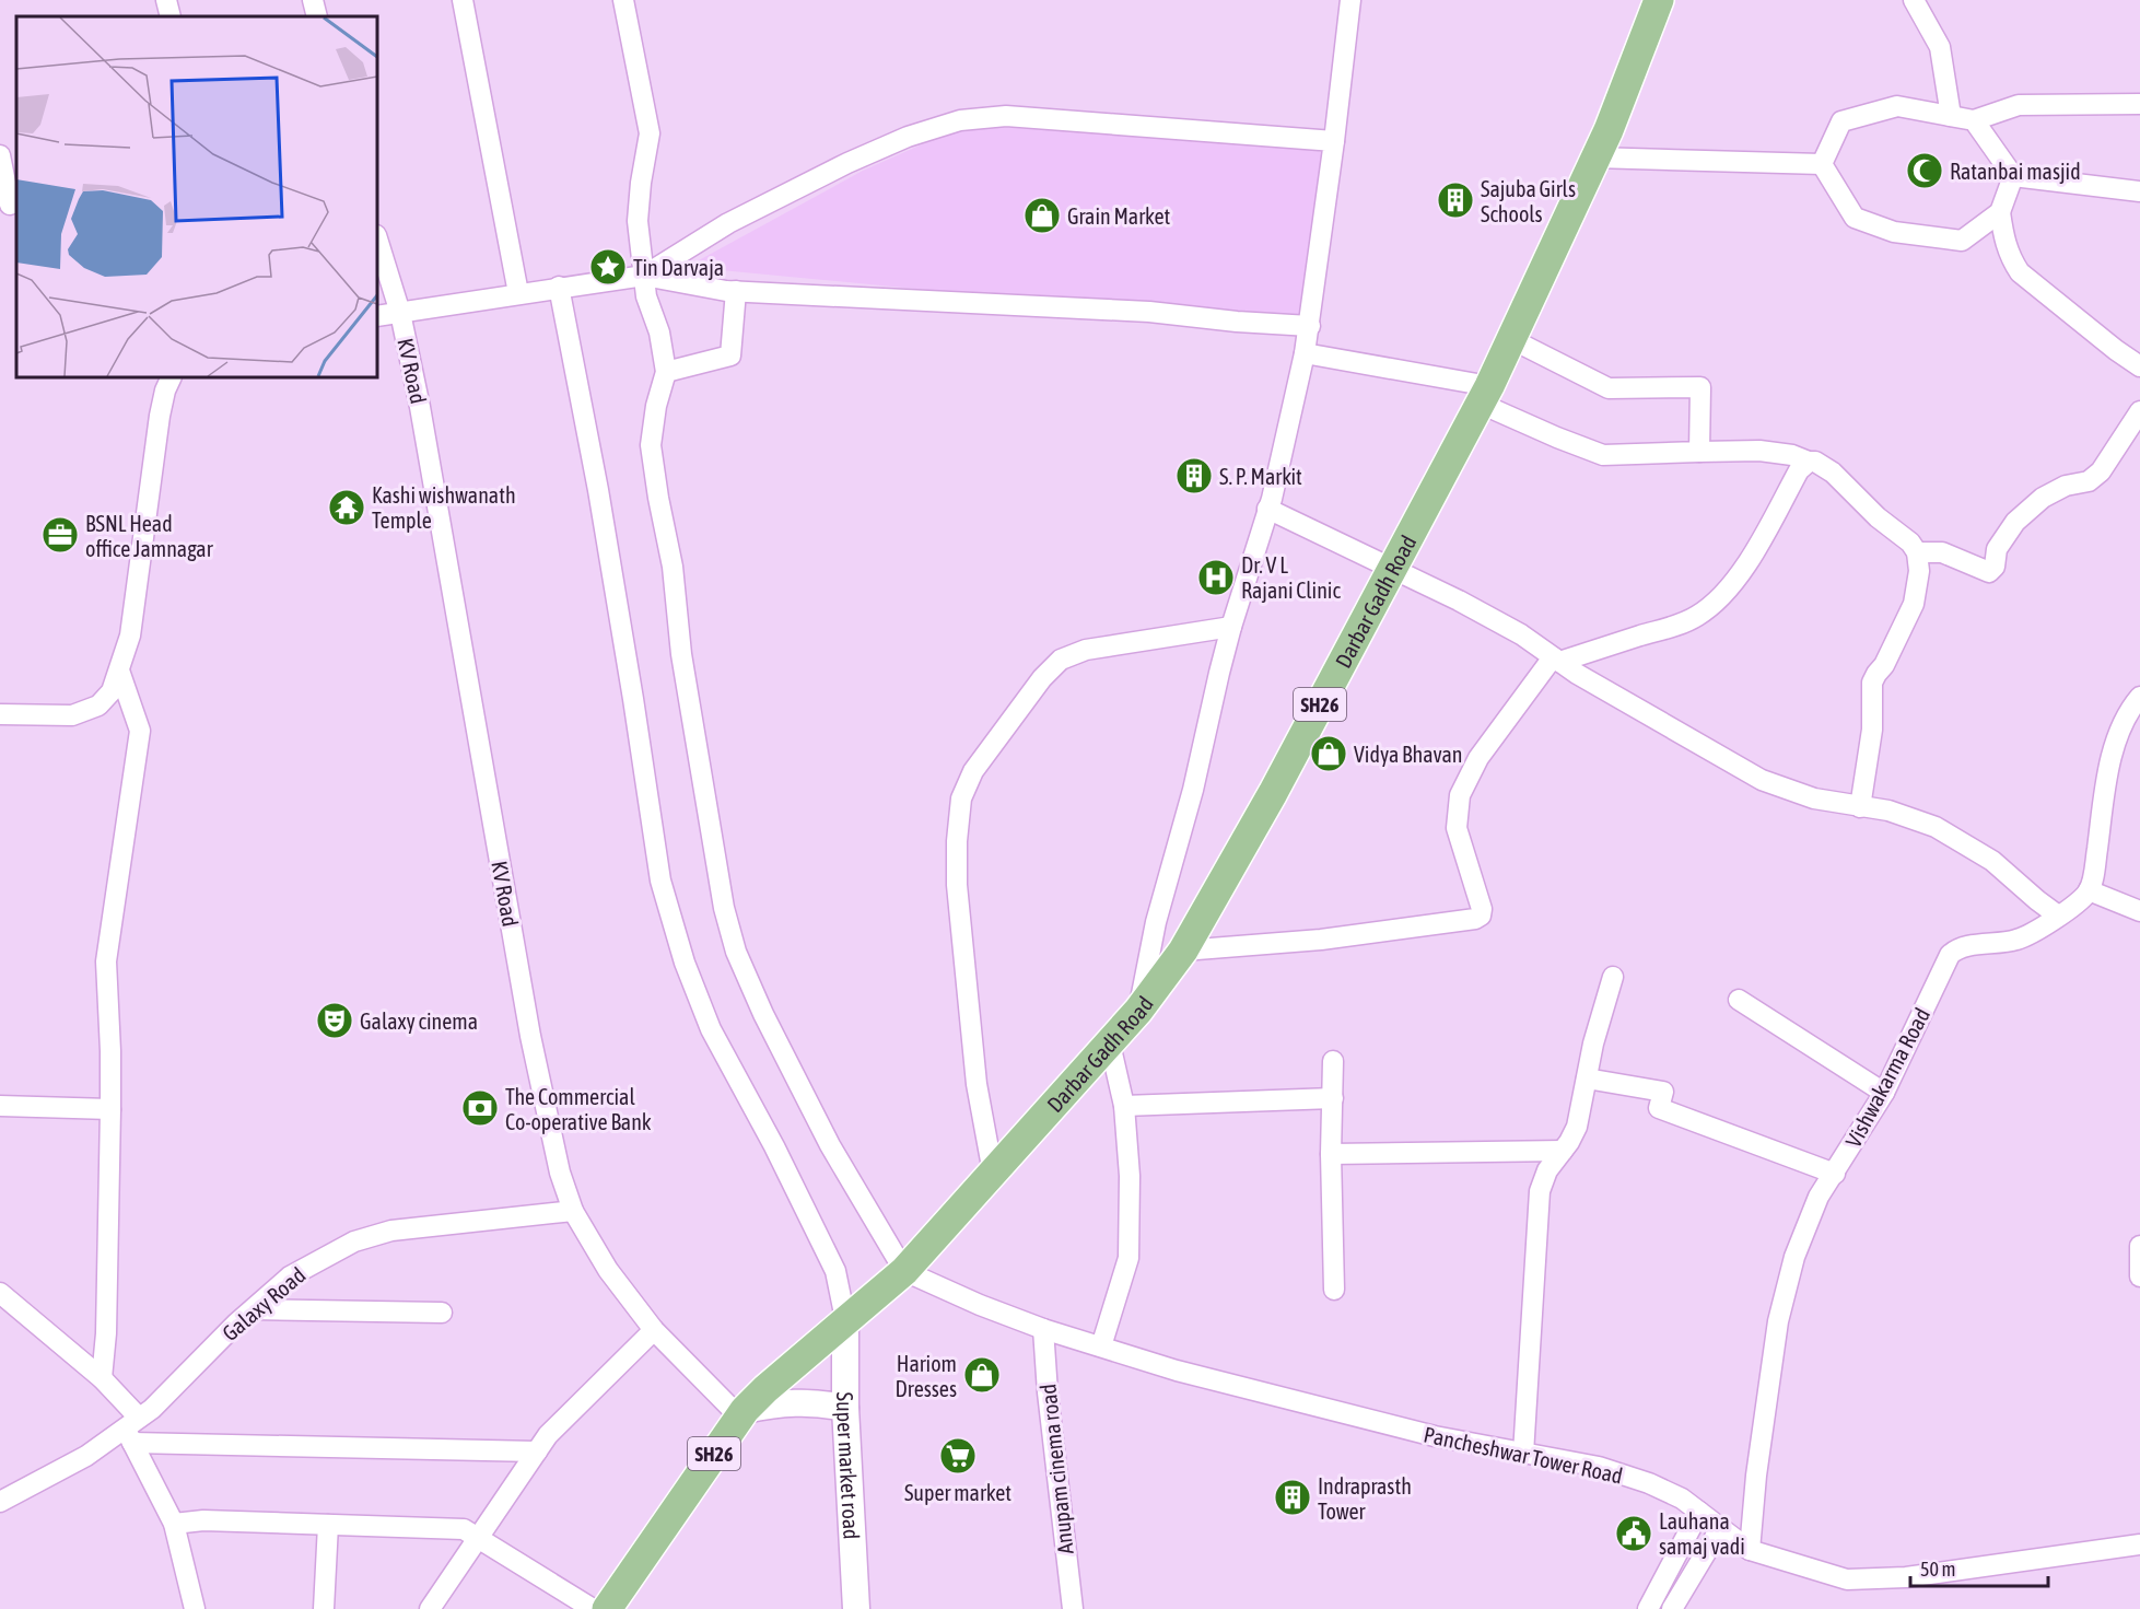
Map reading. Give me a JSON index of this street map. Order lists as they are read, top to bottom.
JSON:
{
  "streets": {
    "main road": ["Darbar Gadh Road", "SH26", "Super market road"],
    "street": [
      "KV Road",
      "Vishwakarma Road",
      "Galaxy Road",
      "Pancheshwar Tower Road",
      "Anupam cinema road"
    ]
  },
  "crossings": [
    ["KV Road", "SH26"],
    ["KV Road", "Galaxy Road"],
    ["Darbar Gadh Road", "SH26"],
    ["Darbar Gadh Road", "Pancheshwar Tower Road"],
    ["Darbar Gadh Road", "Super market road"],
    ["SH26", "Super market road"],
    ["Vishwakarma Road", "Pancheshwar Tower Road"],
    ["Pancheshwar Tower Road", "Anupam cinema road"]
  ],
  "places": {
    "mosque": ["Ratanbai masjid"],
    "building": ["Sajuba Girls Schools", "S. P. Markit", "Indraprasth Tower"],
    "shop": ["Grain Market", "Vidya Bhavan", "Hariom Dresses"],
    "place": ["Tin Darvaja"],
    "temple": ["Kashi wishwanath Temple"],
    "office": ["BSNL Head office Jamnagar"],
    "hospital": ["Dr. V L Rajani Clinic"],
    "theatre": ["Galaxy cinema"],
    "bank": ["The Commercial Co-operative Bank"],
    "supermarket": ["Super market"],
    "public building": ["Lauhana samaj vadi"]
  },
  "scale_bar": "50 m"
}
